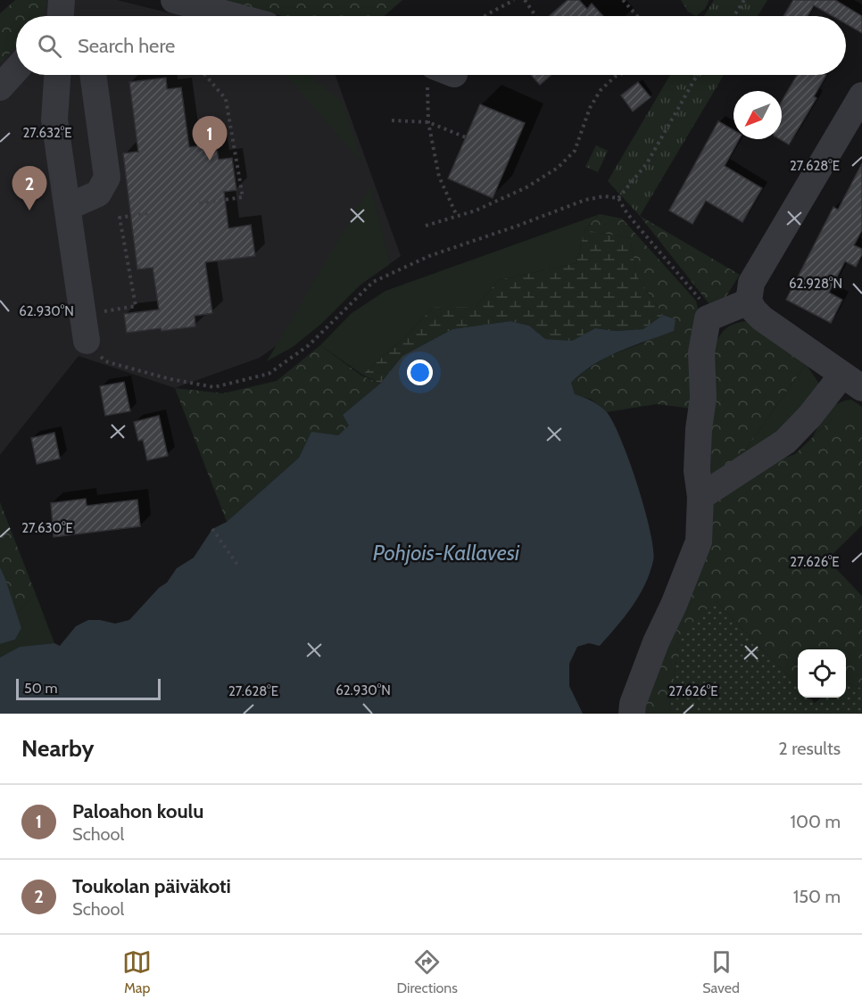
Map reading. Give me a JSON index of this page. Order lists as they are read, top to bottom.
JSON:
{
  "water": ["Pohjois-Kallavesi"],
  "scale_bar": "50 m",
  "north": "bottom left",
  "page": {
    "search": "Search here",
    "pins": ["1", "2"],
    "scale": "50 m",
    "heading": ["Nearby", "2 results"],
    "list": [
      {
        "mark": "1",
        "name": "Paloahon koulu",
        "note": "School",
        "value": "100 m"
      },
      {
        "mark": "2",
        "name": "Toukolan päiväkoti",
        "note": "School",
        "value": "150 m"
      }
    ],
    "nav": ["Map", "Directions", "Saved"]
  },
  "coordinates": [
    "27.632°E",
    "27.628°E",
    "62.928°N",
    "62.930°N",
    "27.630°E",
    "27.626°E"
  ]
}
